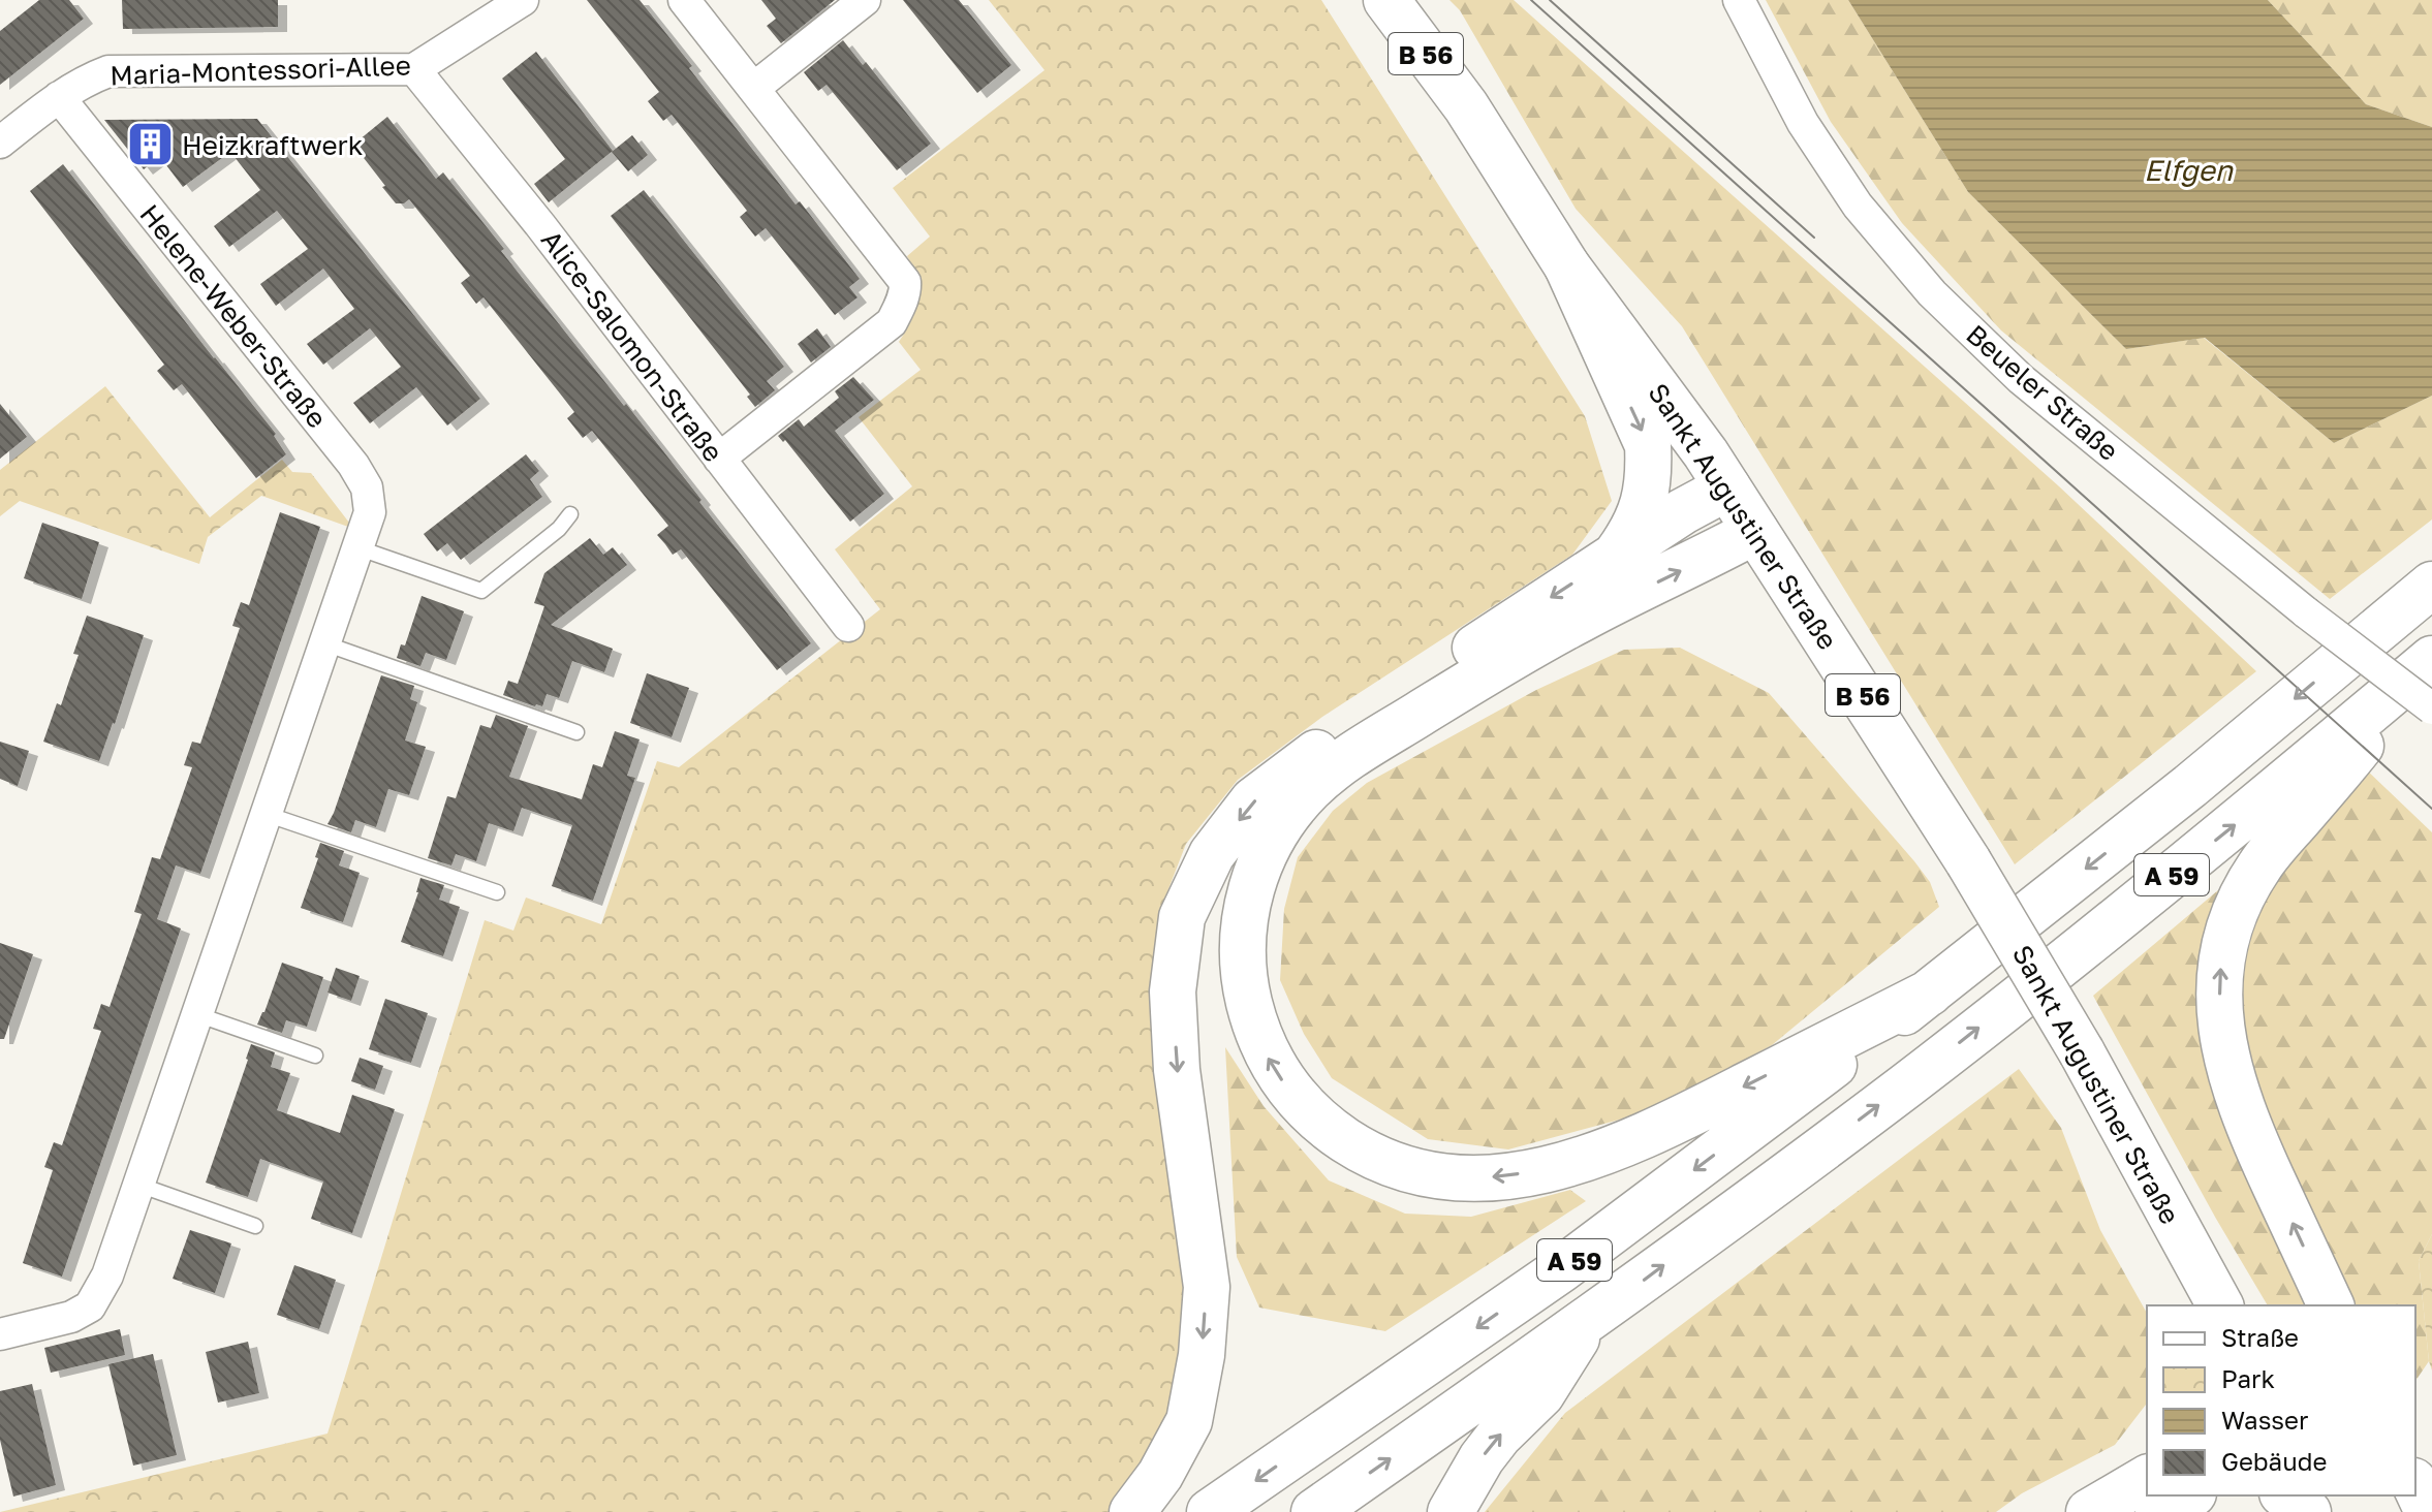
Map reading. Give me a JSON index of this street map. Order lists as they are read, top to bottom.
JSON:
{
  "streets": {
    "main road": ["B 56", "Sankt Augustiner Straße", "A 59"],
    "street": [
      "Maria-Montessori-Allee",
      "Helene-Weber-Straße",
      "Alice-Salomon-Straße",
      "Beueler Straße"
    ]
  },
  "crossings": [
    ["Maria-Montessori-Allee", "Helene-Weber-Straße"],
    ["Maria-Montessori-Allee", "Alice-Salomon-Straße"]
  ],
  "water": ["Elfgen"],
  "places": {
    "building": ["Heizkraftwerk"]
  },
  "legend": [
    "Straße",
    "Park",
    "Wasser",
    "Gebäude"
  ]
}
